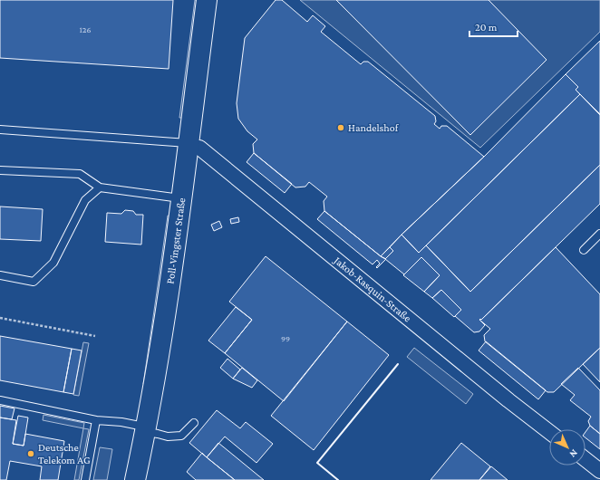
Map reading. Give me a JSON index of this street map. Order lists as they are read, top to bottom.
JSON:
{
  "streets": {
    "street": ["Poll-Vingster Straße", "Jakob-Rasquin-Straße"]
  },
  "crossings": [
    ["Poll-Vingster Straße", "Jakob-Rasquin-Straße"]
  ],
  "places": ["Handelshof", "Deutsche Telekom AG"],
  "house_numbers": ["126", "99"],
  "scale_bar": "20 m",
  "north": "bottom right"
}
